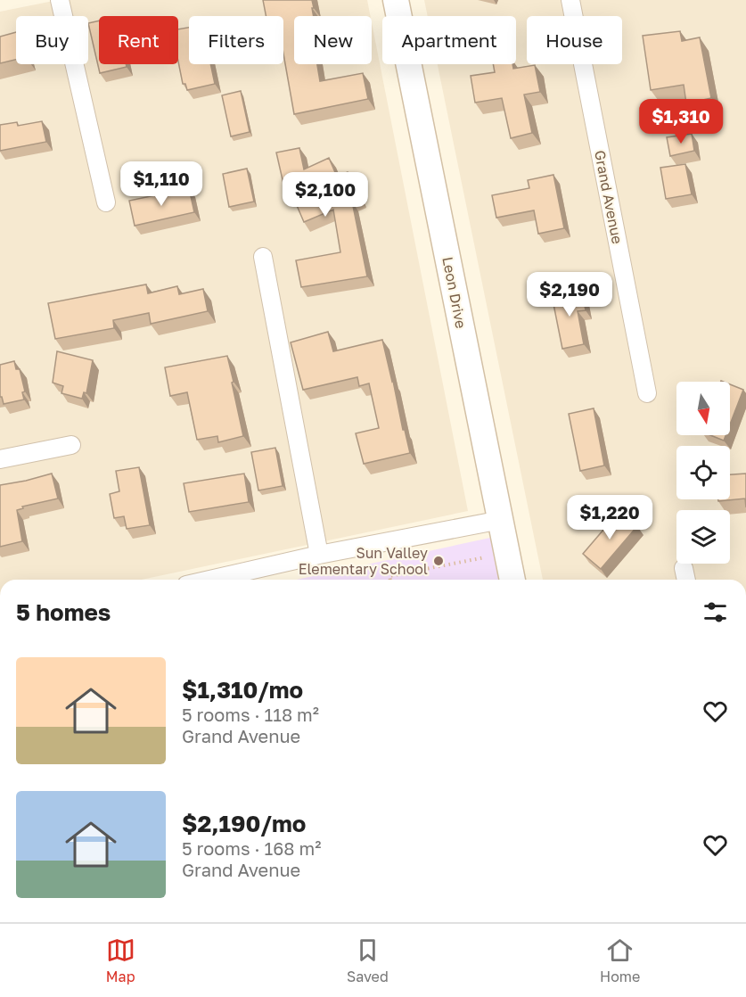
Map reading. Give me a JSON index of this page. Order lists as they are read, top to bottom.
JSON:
{
  "streets": {
    "street": ["Grand Avenue", "Leon Drive"]
  },
  "places": ["Sun Valley Elementary School"],
  "north": "bottom",
  "page": {
    "chip": [
      "Buy",
      "Rent",
      "Filters",
      "New",
      "Apartment",
      "House"
    ],
    "price": [
      "$1,310",
      "$1,110",
      "$2,100",
      "$2,190",
      "$1,220"
    ],
    "heading": "5 homes",
    "list": [
      {
        "name": "$1,310/mo",
        "note": "5 rooms · 118 m² · Grand Avenue"
      },
      {
        "name": "$2,190/mo",
        "note": "5 rooms · 168 m² · Grand Avenue"
      }
    ],
    "tabs": ["Map", "Saved", "Home"]
  }
}
